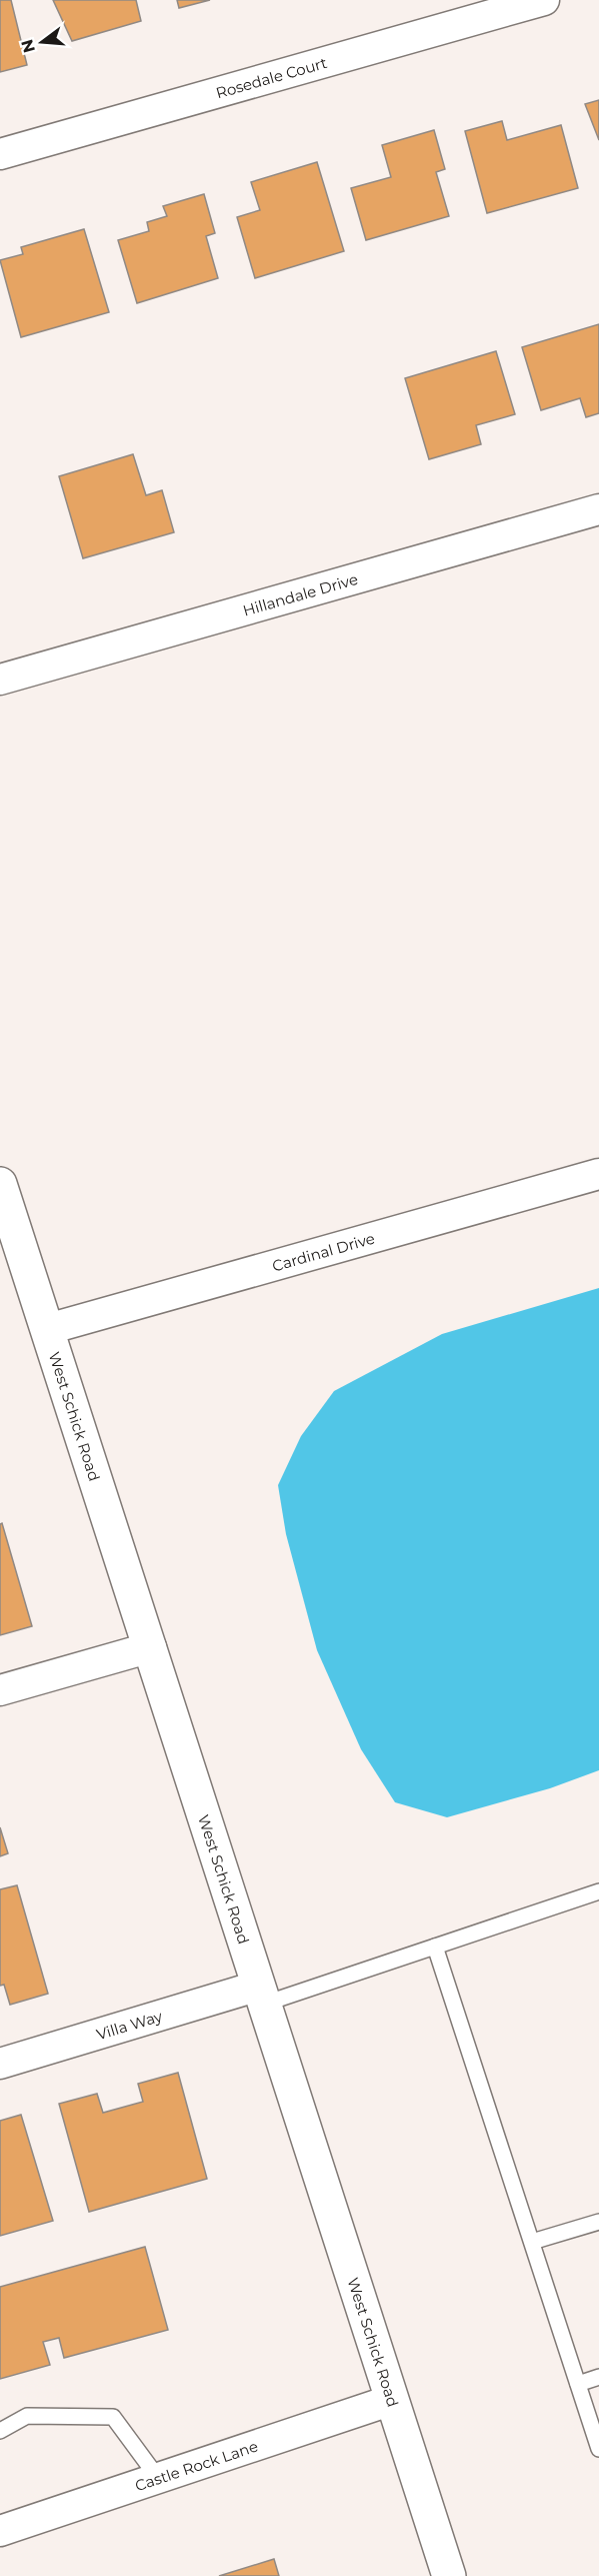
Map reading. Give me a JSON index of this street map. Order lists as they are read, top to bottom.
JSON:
{
  "streets": {
    "street": [
      "Rosedale Court",
      "Hillandale Drive",
      "Cardinal Drive",
      "West Schick Road",
      "Villa Way",
      "Castle Rock Lane"
    ]
  },
  "crossings": [
    ["Cardinal Drive", "West Schick Road"],
    ["West Schick Road", "Villa Way"],
    ["West Schick Road", "Castle Rock Lane"]
  ],
  "north": "left"
}
